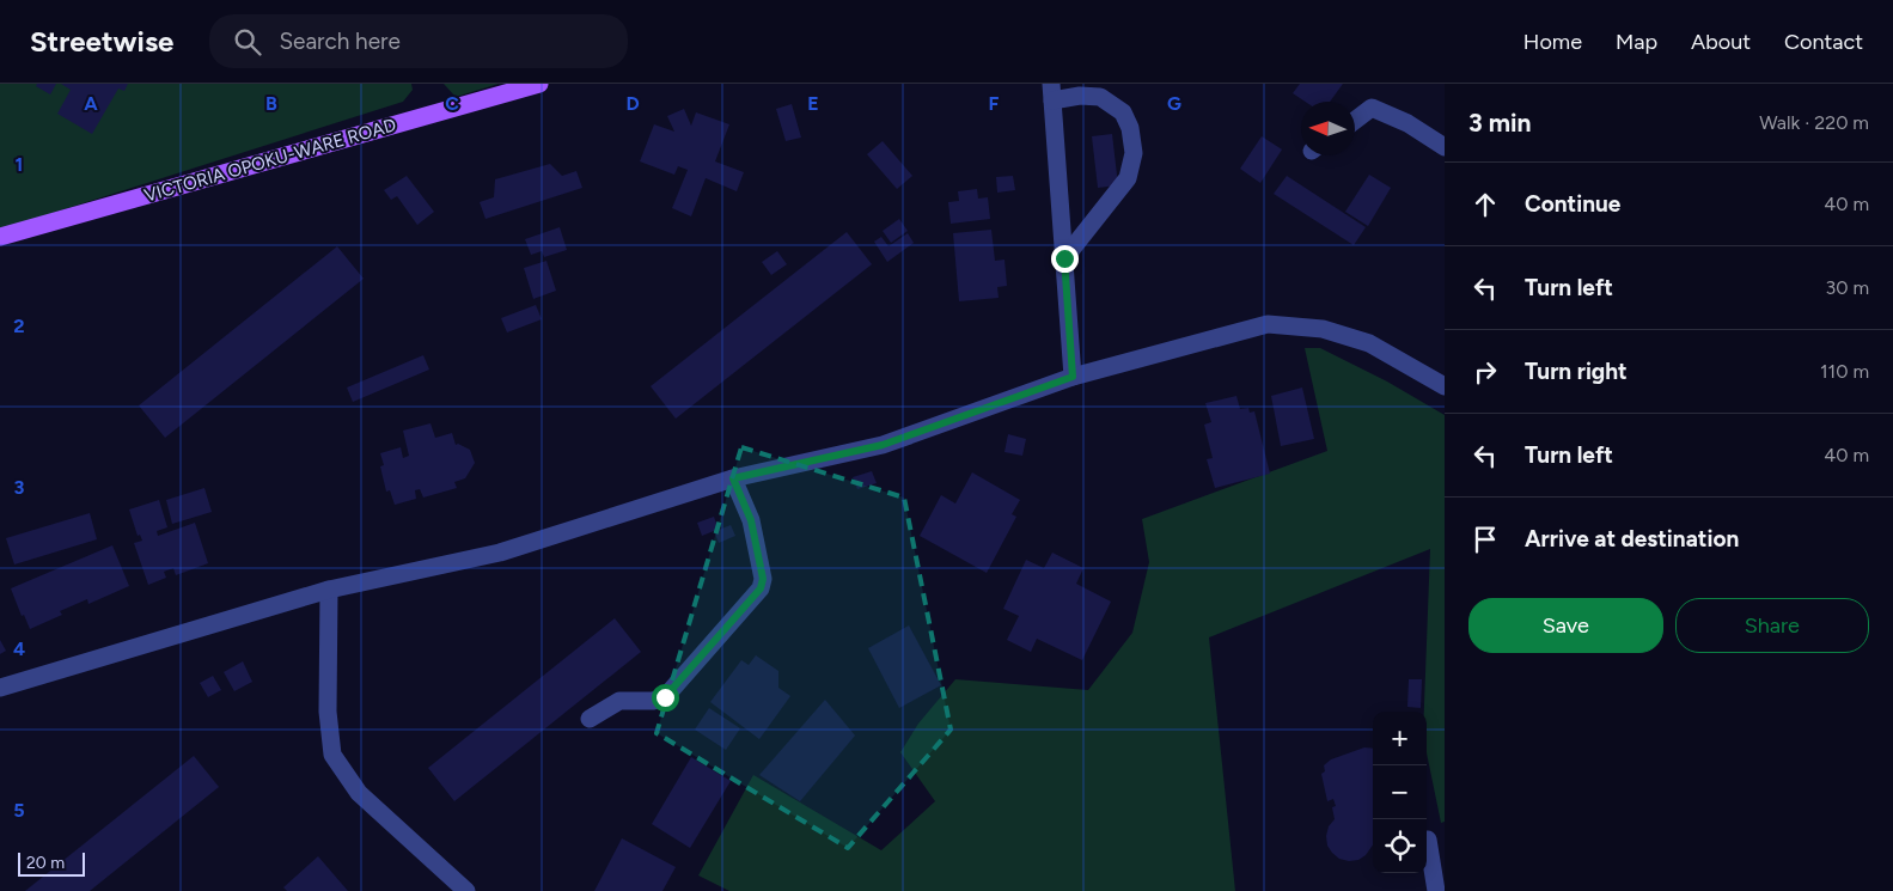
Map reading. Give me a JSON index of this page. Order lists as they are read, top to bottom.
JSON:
{
  "streets": {
    "main road": ["VICTORIA OPOKU-WARE ROAD"]
  },
  "scale_bar": "20 m",
  "north": "left",
  "page": {
    "header": "Streetwise",
    "search": "Search here",
    "nav": [
      "Home",
      "Map",
      "About",
      "Contact"
    ],
    "heading": ["3 min", "Walk · 220 m"],
    "list": [
      ["Continue", "40 m"],
      ["Turn left", "30 m"],
      ["Turn right", "110 m"],
      ["Turn left", "40 m"],
      "Arrive at destination"
    ],
    "buttons": ["Save", "Share"],
    "map_buttons": ["+", "−"],
    "scale": "20 m"
  },
  "grid": {
    "columns": [
      "A",
      "B",
      "C",
      "D",
      "E",
      "F",
      "G"
    ],
    "rows": [
      "1",
      "2",
      "3",
      "4",
      "5"
    ]
  }
}
